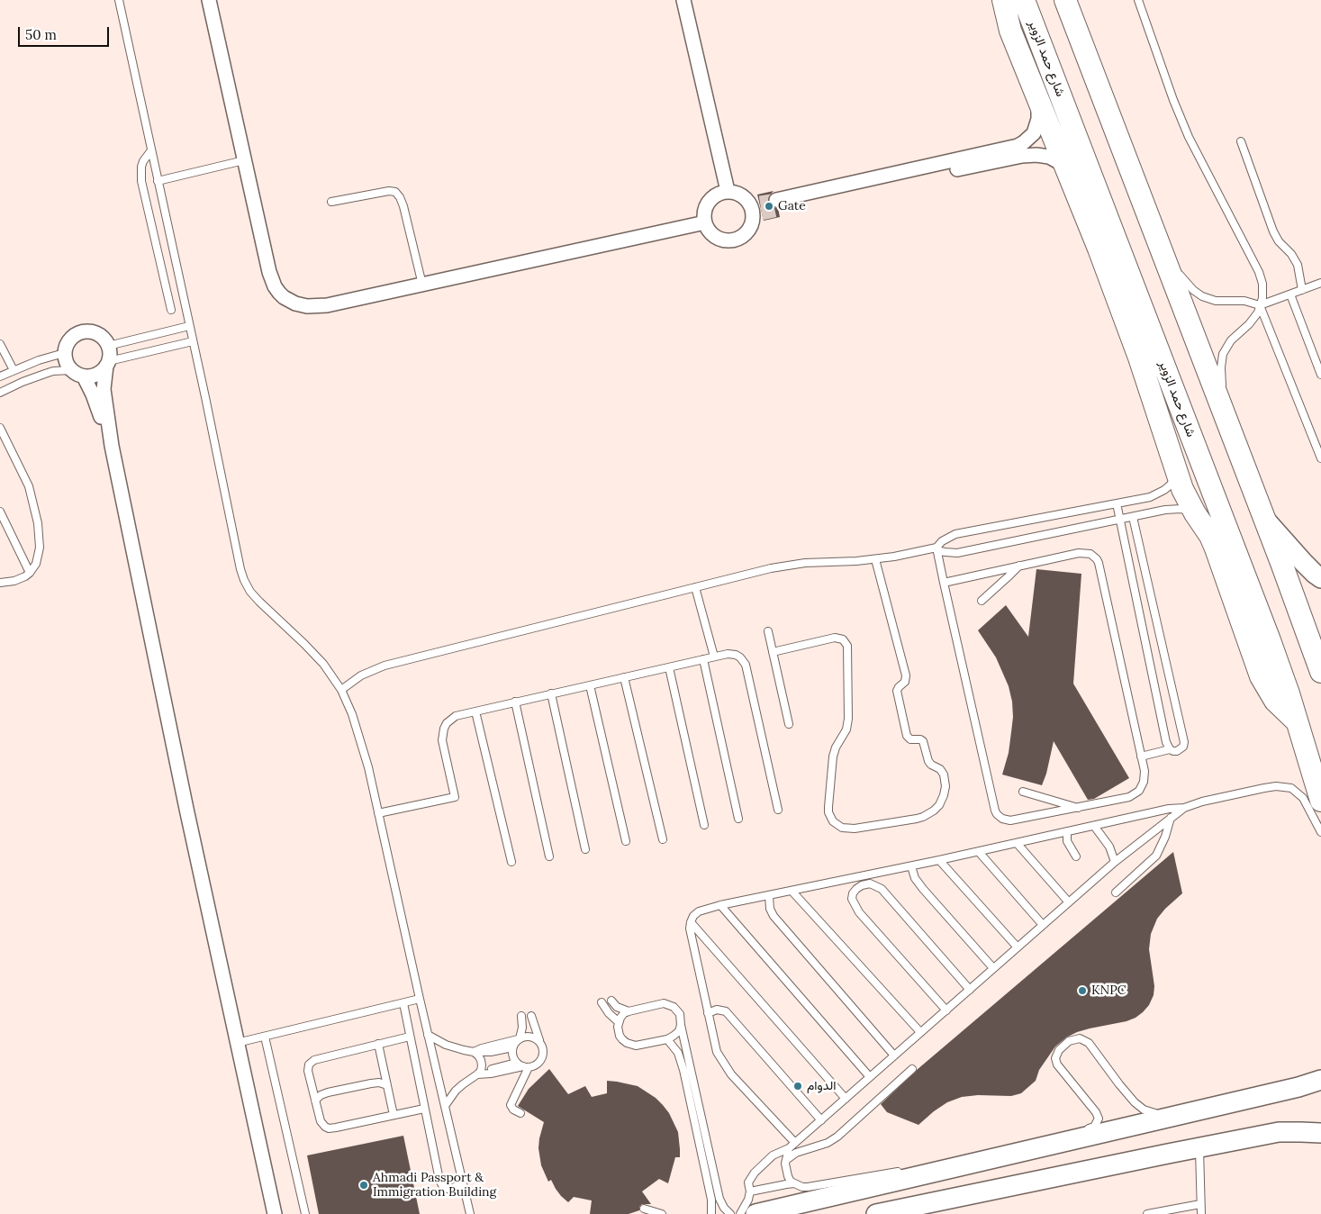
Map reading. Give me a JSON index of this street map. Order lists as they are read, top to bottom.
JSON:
{
  "streets": {
    "main road": ["شارع حمد الزوير"]
  },
  "places": [
    "Gate",
    "KNPC",
    "الدوام",
    "Ahmadi Passport & Immigration Building"
  ],
  "scale_bar": "50 m"
}
